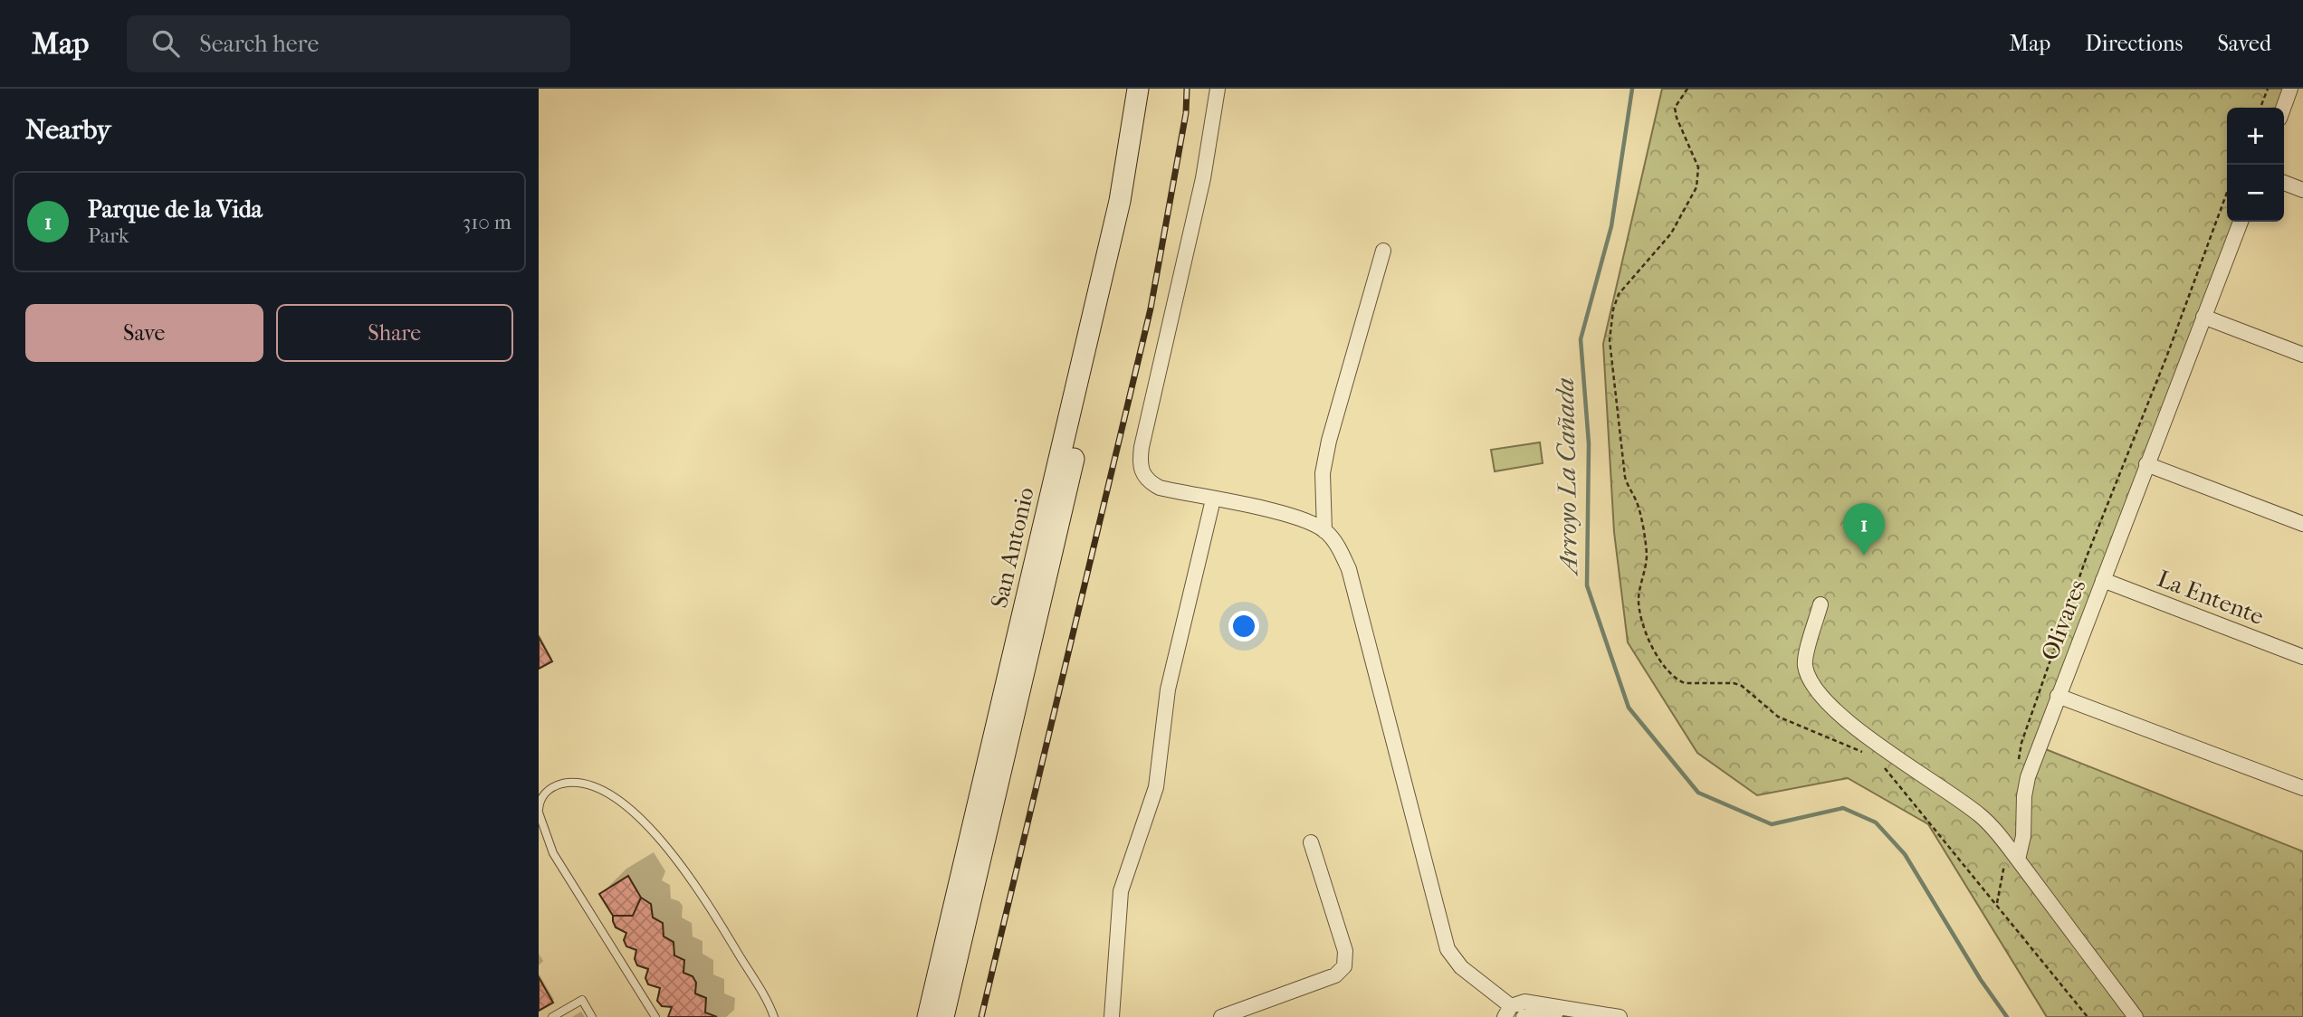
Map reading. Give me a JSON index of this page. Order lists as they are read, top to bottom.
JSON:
{
  "streets": {
    "main road": ["San Antonio"],
    "street": ["La Entente", "Olivares"]
  },
  "crossings": [
    ["La Entente", "Olivares"]
  ],
  "water": ["Arroyo La Cañada"],
  "page": {
    "header": "Map",
    "search": "Search here",
    "nav": ["Map", "Directions", "Saved"],
    "heading": "Nearby",
    "map_buttons": ["+", "−"],
    "list": [
      {
        "mark": "1",
        "name": "Parque de la Vida",
        "note": "Park",
        "value": "310 m"
      }
    ],
    "buttons": ["Save", "Share"],
    "pins": "1"
  }
}
